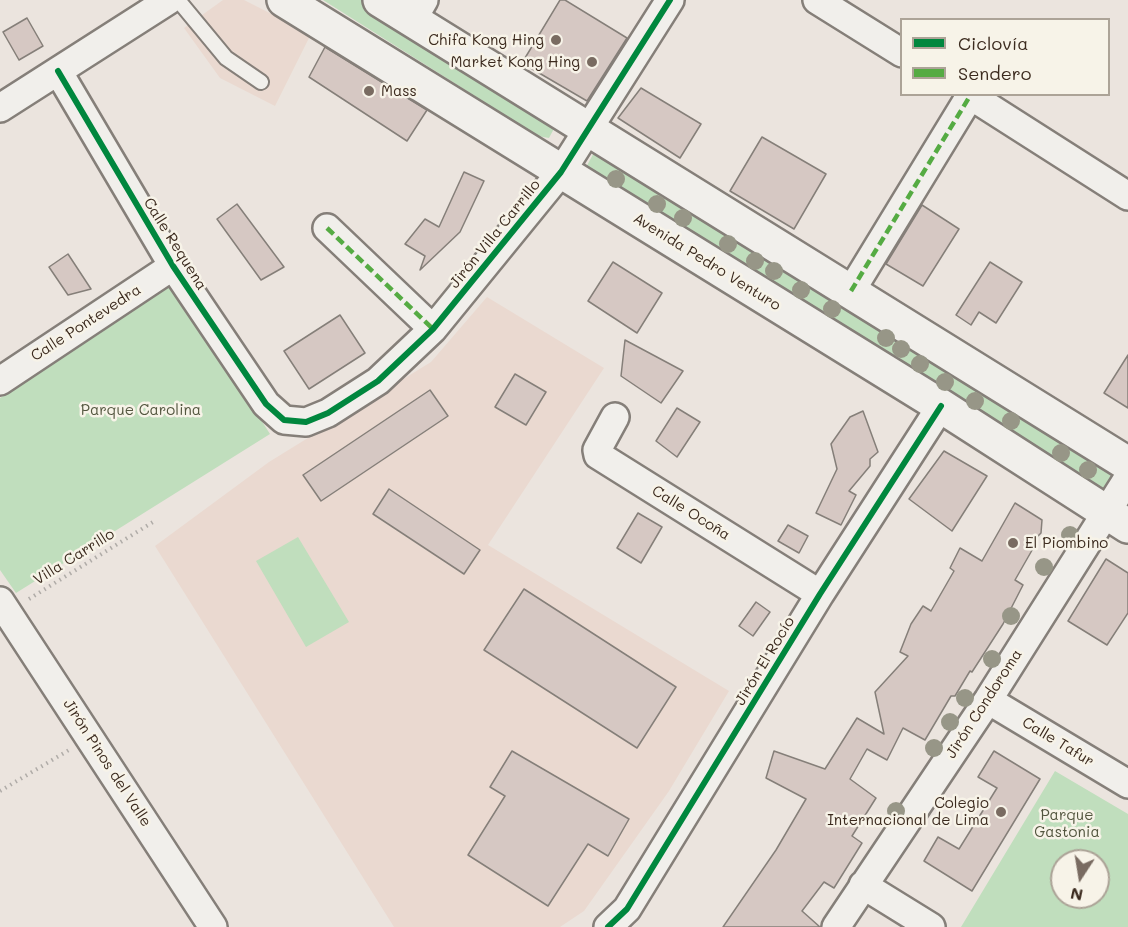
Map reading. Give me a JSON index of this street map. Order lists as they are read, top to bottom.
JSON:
{
  "streets": {
    "main road": ["Avenida Pedro Venturo"],
    "street": [
      "Jirón Villa Carrillo",
      "Calle Requena",
      "Calle Pontevedra",
      "Calle Ocoña",
      "Jirón El Rocío",
      "Jirón Condoroma",
      "Calle Tafur",
      "Jirón Pinos del Valle"
    ],
    "path": ["Villa Carrillo"]
  },
  "crossings": [
    ["Jirón Villa Carrillo", "Calle Requena"],
    ["Jirón Villa Carrillo", "Avenida Pedro Venturo"],
    ["Calle Requena", "Calle Pontevedra"],
    ["Avenida Pedro Venturo", "Jirón El Rocío"],
    ["Avenida Pedro Venturo", "Jirón Condoroma"],
    ["Calle Ocoña", "Jirón El Rocío"],
    ["Villa Carrillo", "Jirón Pinos del Valle"],
    ["Jirón Condoroma", "Calle Tafur"]
  ],
  "parks": ["Parque Carolina", "Parque Gastonia"],
  "places": [
    "Chifa Kong Hing",
    "Market Kong Hing",
    "Mass",
    "El Piombino",
    "Colegio Internacional de Lima"
  ],
  "legend": ["Ciclovía", "Sendero"],
  "north": "bottom"
}
